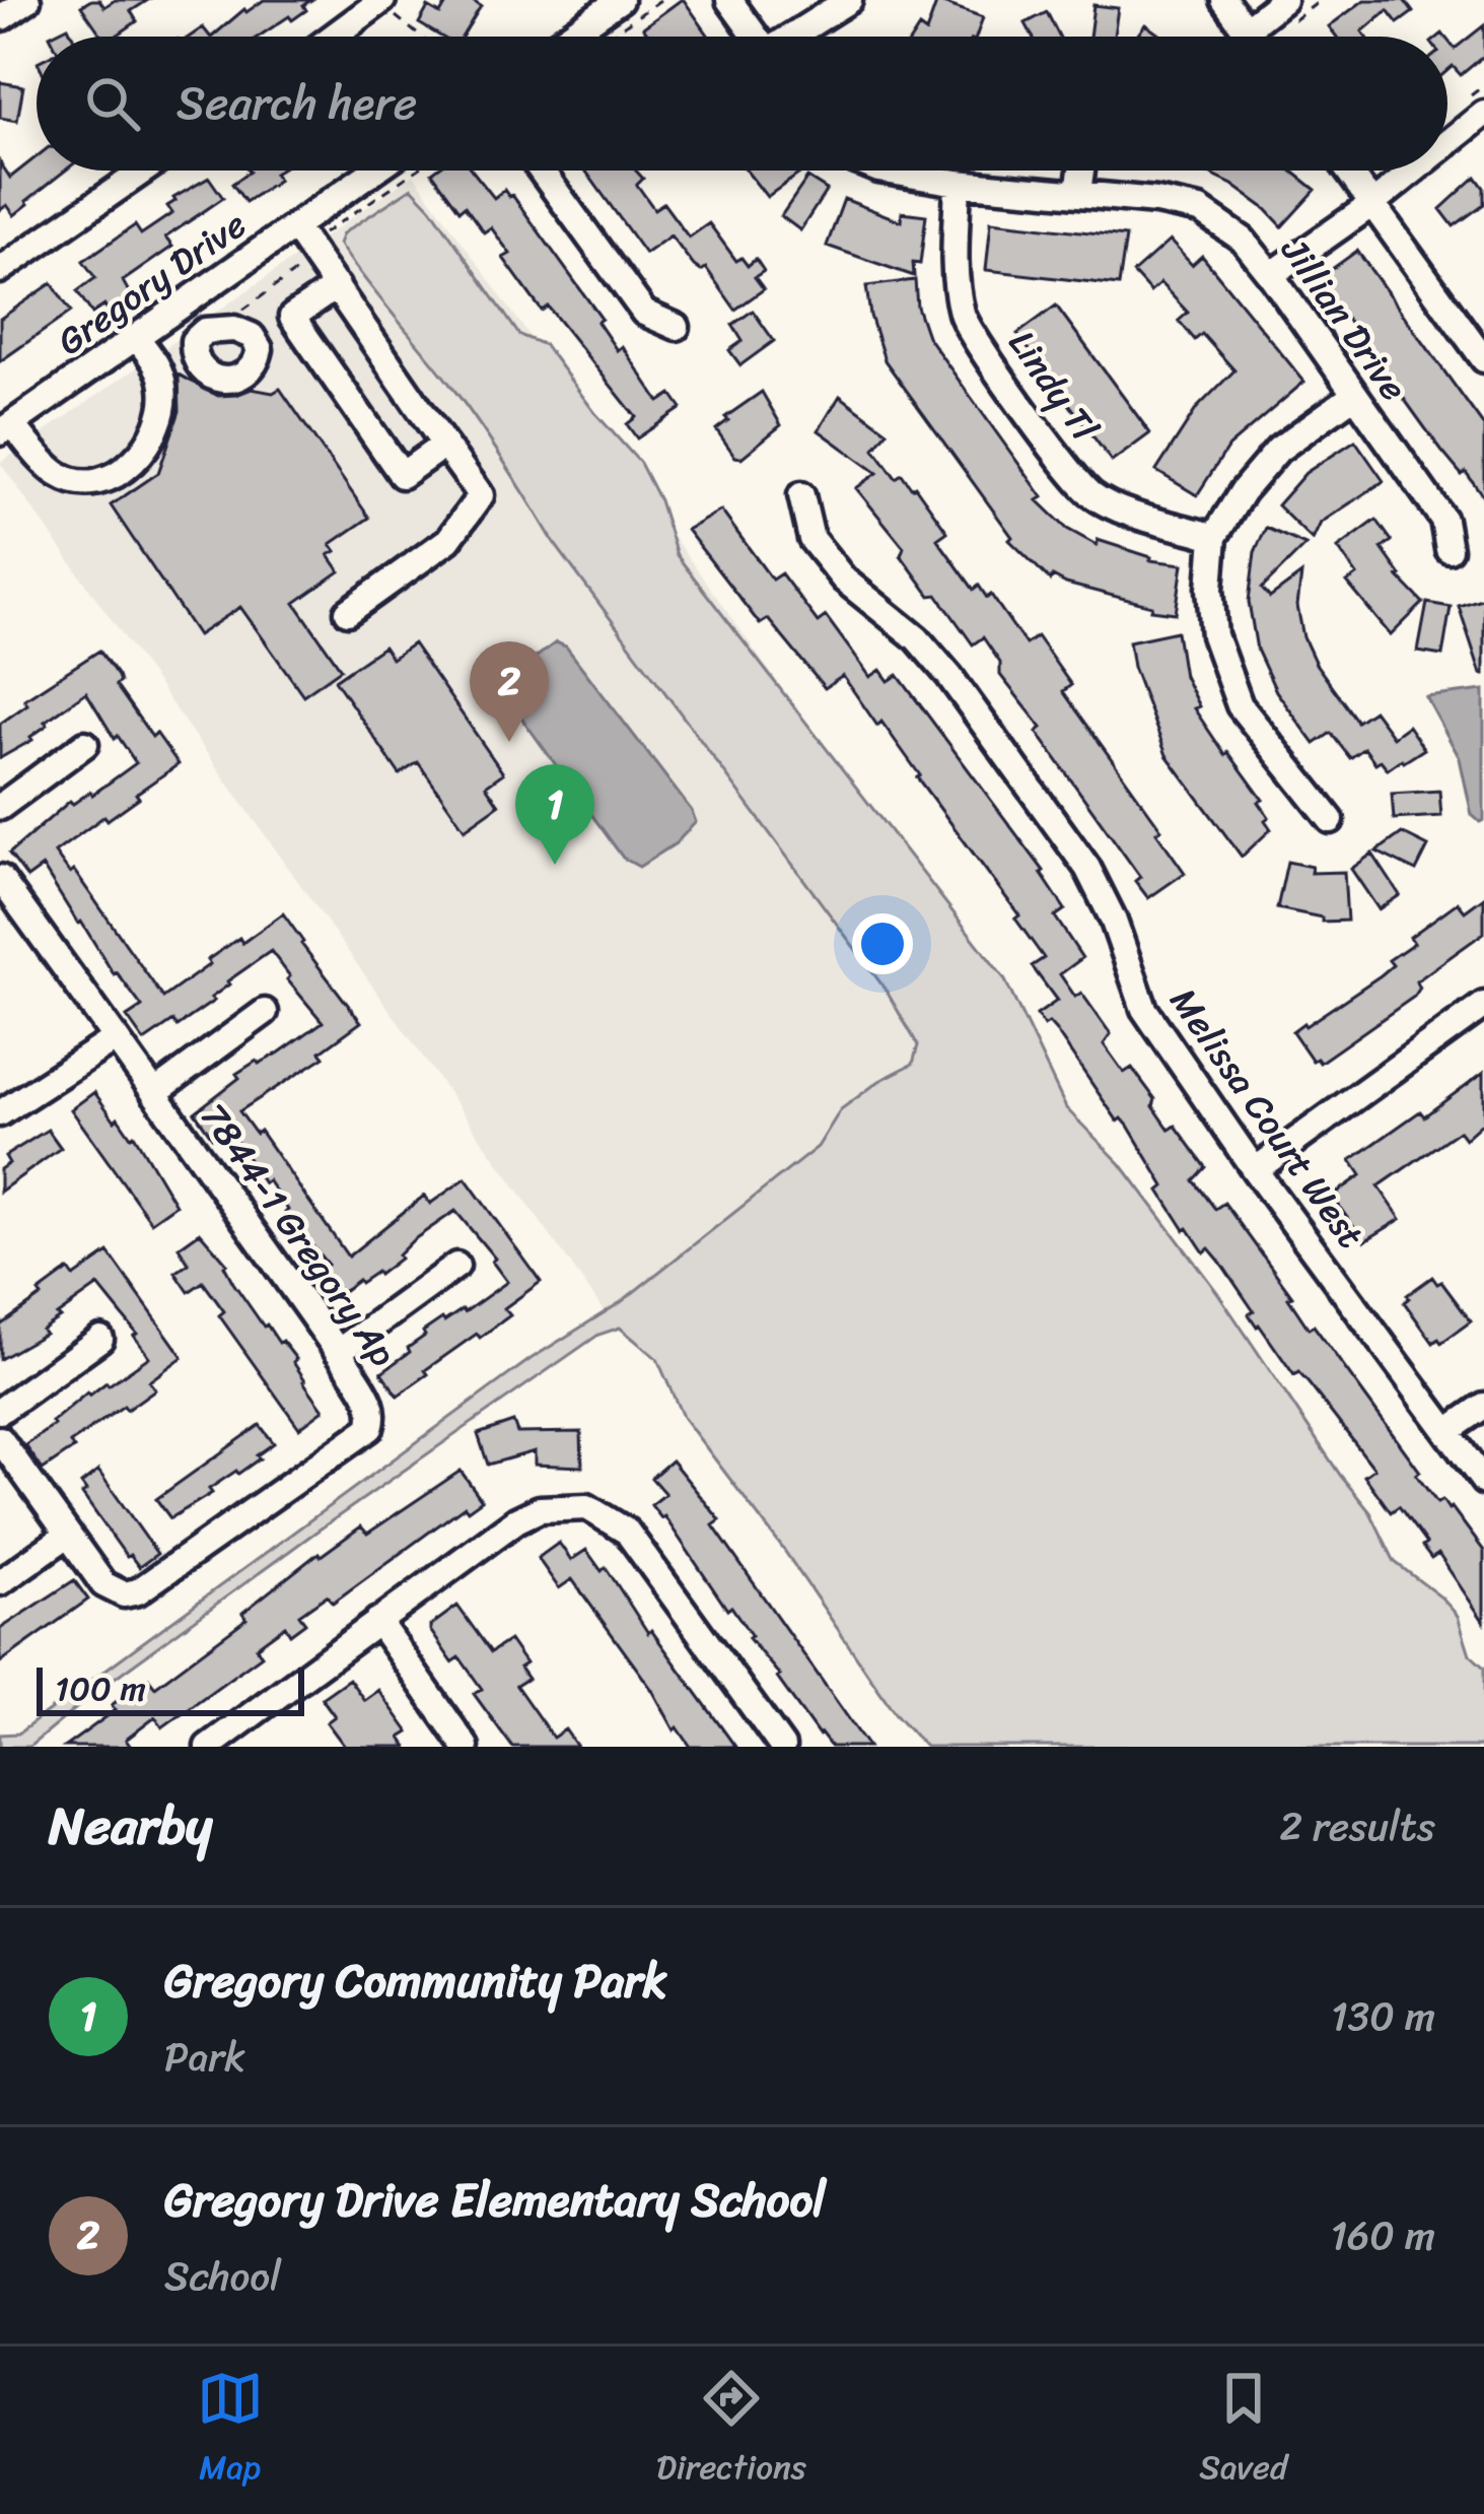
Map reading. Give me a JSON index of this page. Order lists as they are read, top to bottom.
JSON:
{
  "streets": {
    "street": [
      "Gregory Drive",
      "Jillian Drive",
      "Lindy Tl",
      "Melissa Court West",
      "7844-1 Gregory Ap"
    ]
  },
  "crossings": [
    ["Jillian Drive", "Lindy Tl"]
  ],
  "scale_bar": "100 m",
  "page": {
    "search": "Search here",
    "pins": ["2", "1"],
    "scale": "100 m",
    "heading": ["Nearby", "2 results"],
    "list": [
      {
        "mark": "1",
        "name": "Gregory Community Park",
        "note": "Park",
        "value": "130 m"
      },
      {
        "mark": "2",
        "name": "Gregory Drive Elementary School",
        "note": "School",
        "value": "160 m"
      }
    ],
    "nav": ["Map", "Directions", "Saved"]
  }
}
